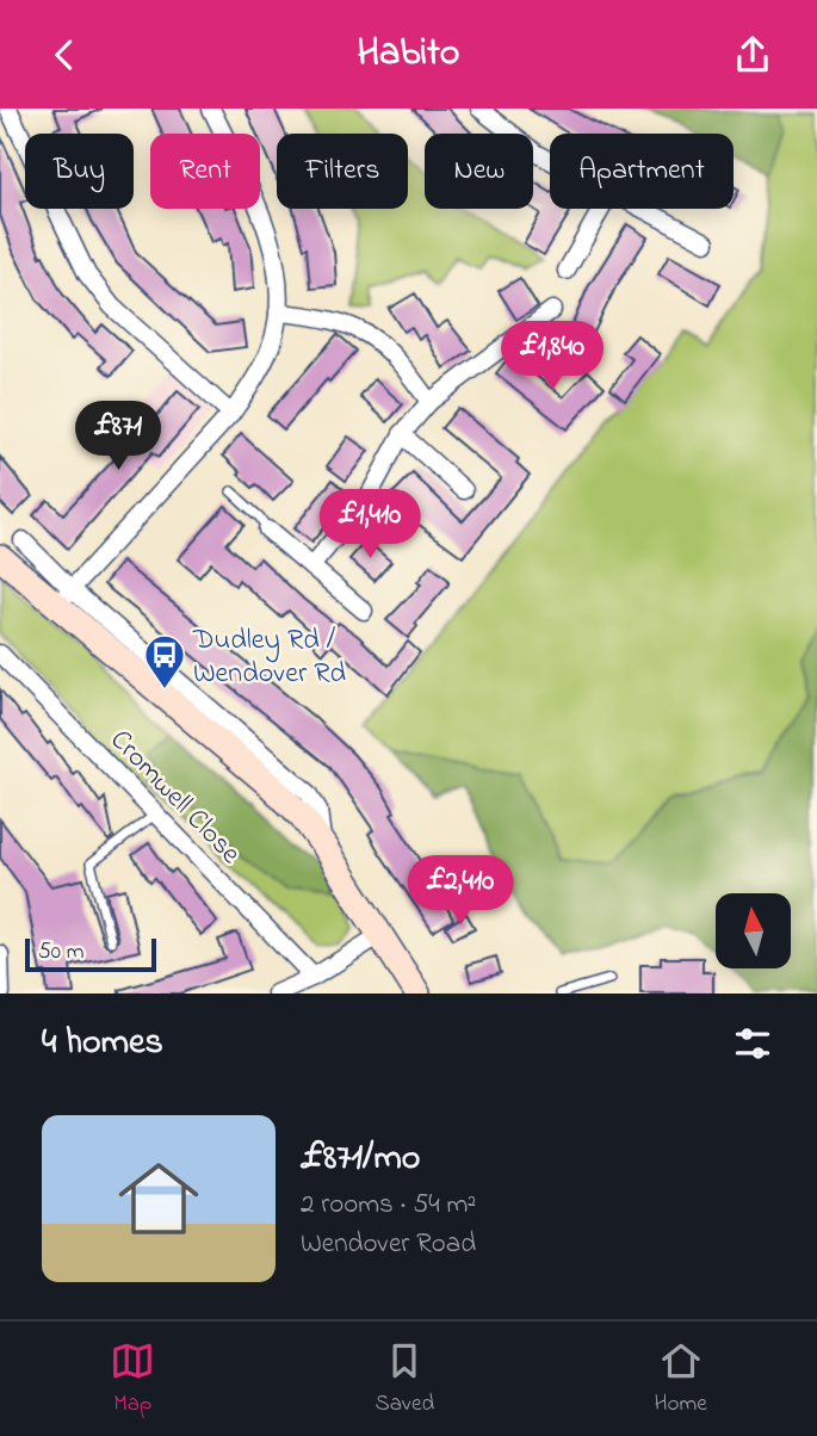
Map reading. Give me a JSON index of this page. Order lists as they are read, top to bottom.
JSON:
{
  "streets": {
    "street": ["Cromwell Close"]
  },
  "places": {
    "bus stop": ["Dudley Rd / Wendover Rd"]
  },
  "scale_bar": "50 m",
  "north": "top",
  "page": {
    "header": "Habito",
    "chip": [
      "Buy",
      "Rent",
      "Filters",
      "New",
      "Apartment"
    ],
    "price": [
      "£1,840",
      "£871",
      "£1,410",
      "£2,410"
    ],
    "scale": "50 m",
    "heading": "4 homes",
    "list": [
      {
        "name": "£871/mo",
        "note": "2 rooms · 54 m² · Wendover Road"
      }
    ],
    "tabs": ["Map", "Saved", "Home"]
  }
}
